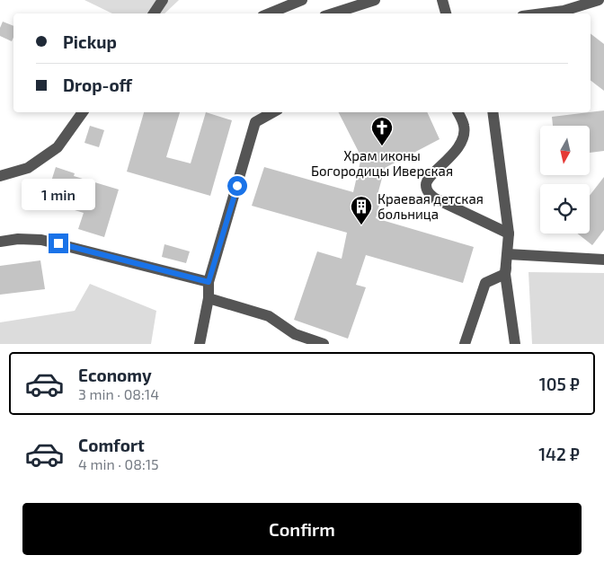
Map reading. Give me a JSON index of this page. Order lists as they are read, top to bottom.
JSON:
{
  "places": {
    "church": ["Храм иконы Богородицы Иверская"],
    "building": ["Краевая детская больница"]
  },
  "north": "bottom",
  "page": {
    "banner": ["Pickup", "Drop-off"],
    "bubble": "1 min",
    "list": [
      {
        "name": "Economy",
        "note": "3 min · 08:14",
        "value": "105 ₽"
      },
      {
        "name": "Comfort",
        "note": "4 min · 08:15",
        "value": "142 ₽"
      }
    ],
    "buttons": "Confirm"
  }
}
